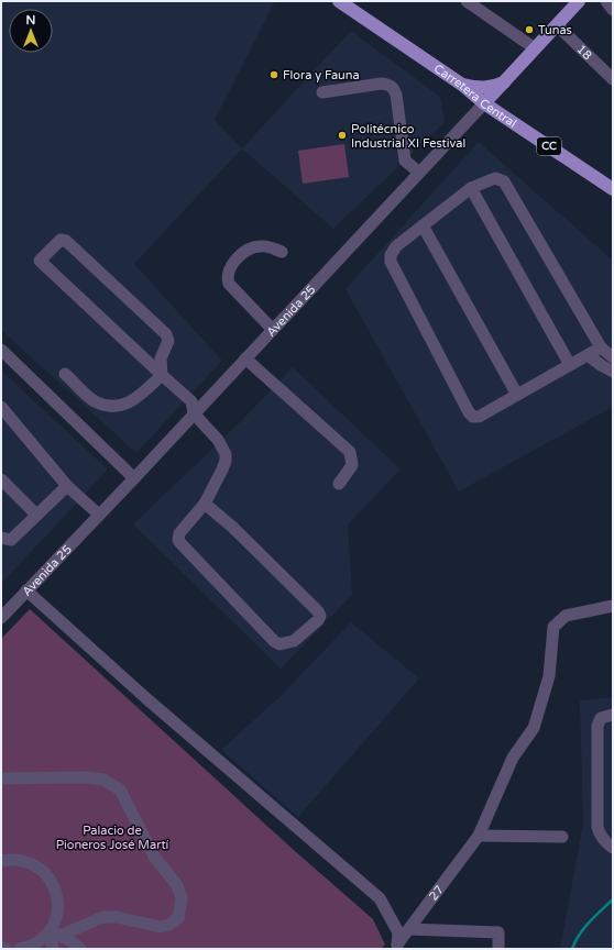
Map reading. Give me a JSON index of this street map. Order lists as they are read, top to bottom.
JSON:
{
  "streets": {
    "main road": ["Carretera Central", "CC", "Avenida 25"],
    "street": ["18", "27"]
  },
  "crossings": [
    ["18", "Avenida 25"],
    ["Carretera Central", "Avenida 25"]
  ],
  "parks": ["Palacio de Pioneros José Martí"],
  "places": ["Tunas", "Flora y Fauna", "Politécnico Industrial XI Festival"],
  "north": "top"
}
